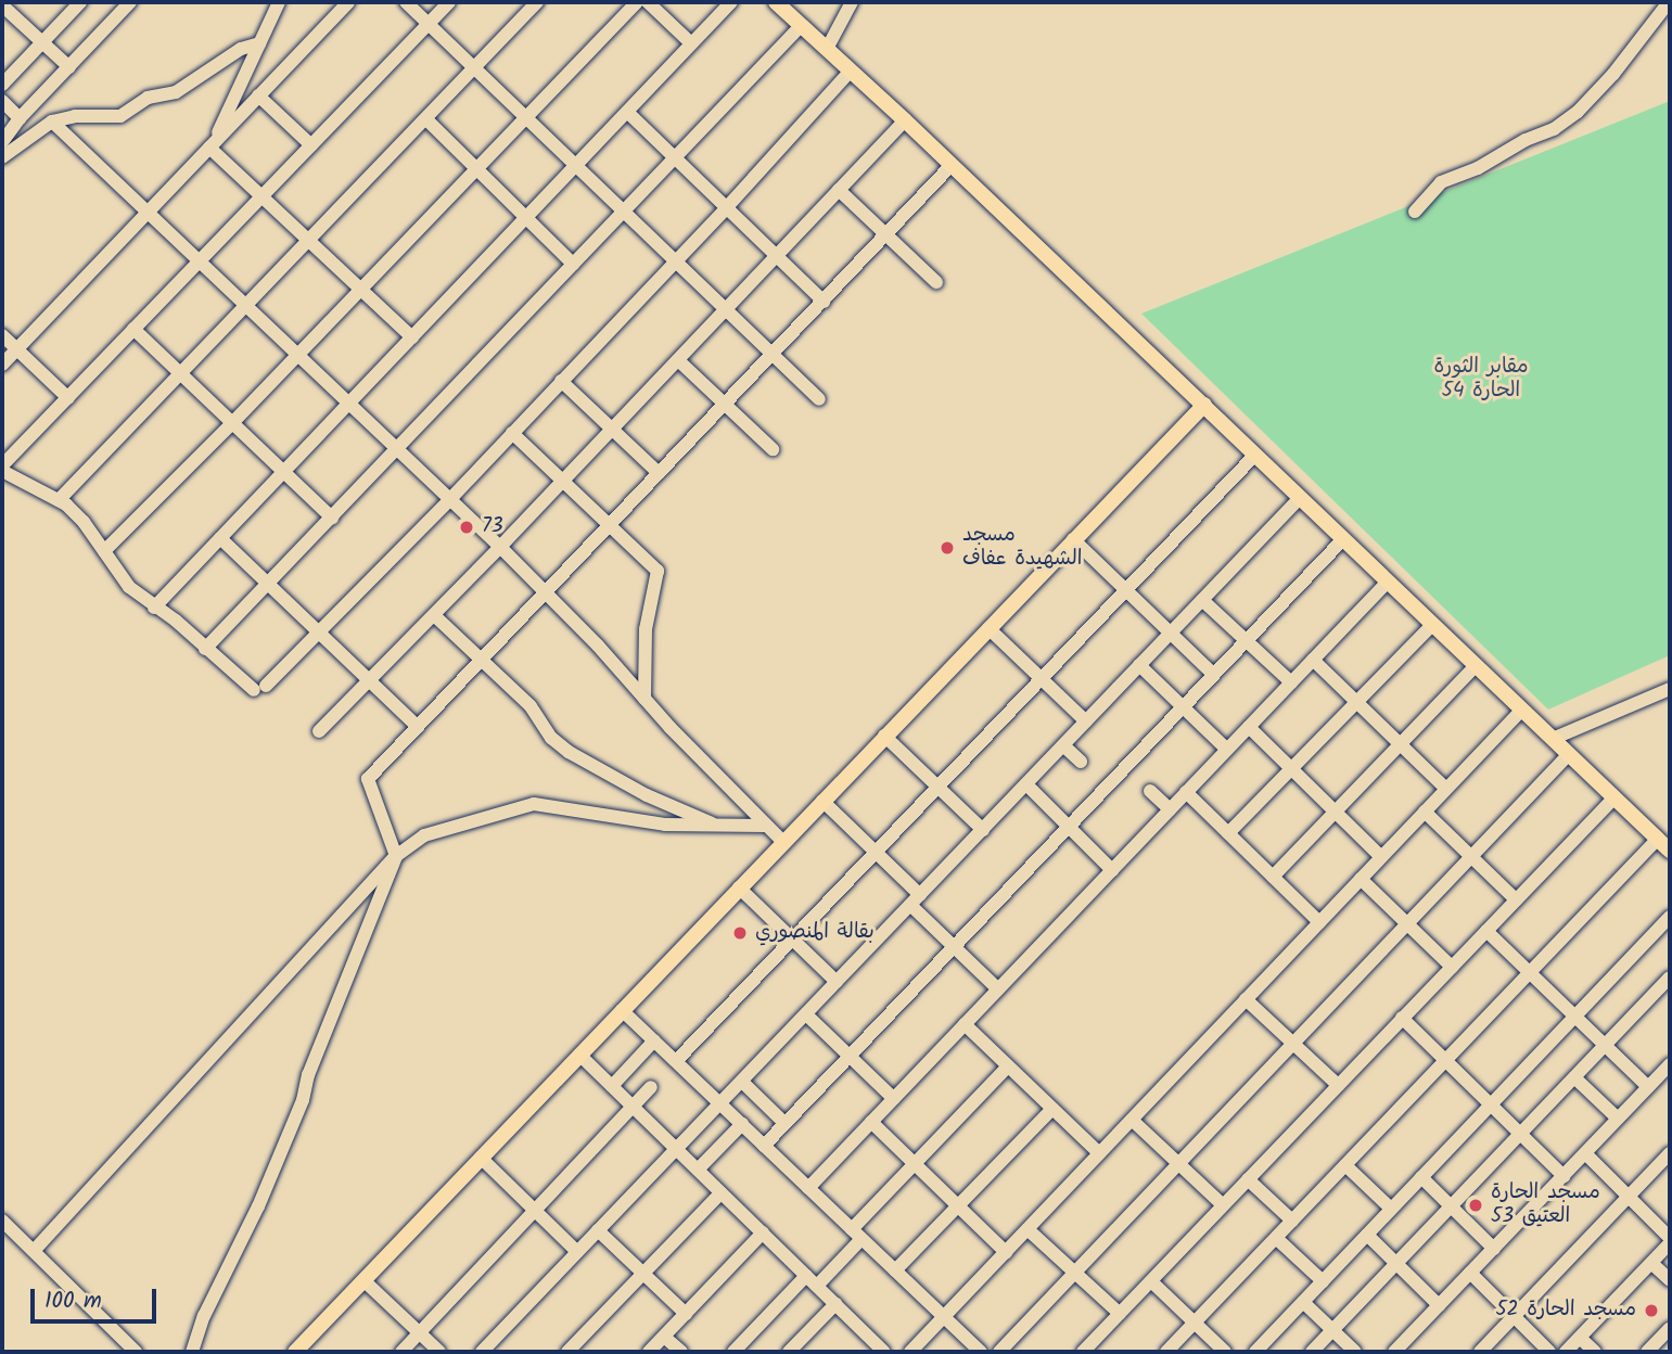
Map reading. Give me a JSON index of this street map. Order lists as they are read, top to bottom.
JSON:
{
  "parks": ["مقابر الثورة الحارة 54"],
  "places": [
    "73",
    "مسجد الشهيدة عفاف",
    "بقالة المنصوري",
    "مسجد الحارة 53 العتيق",
    "مسجد الحارة 52"
  ],
  "scale_bar": "100 m"
}
